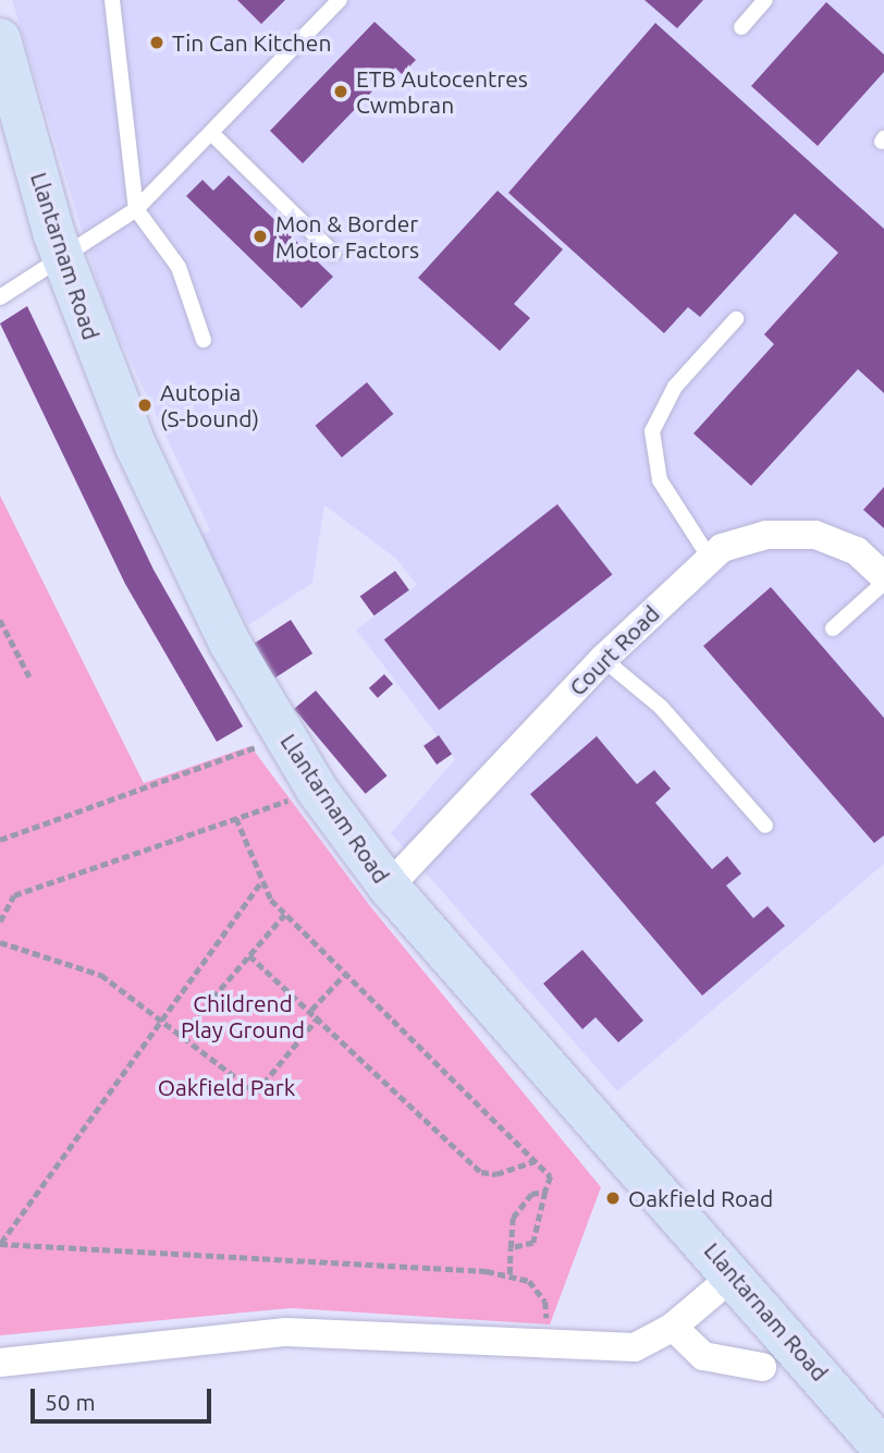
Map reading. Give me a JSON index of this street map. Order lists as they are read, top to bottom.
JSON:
{
  "streets": {
    "street": ["Llantarnam Road", "Court Road"]
  },
  "crossings": [
    ["Llantarnam Road", "Court Road"]
  ],
  "parks": ["Childrend Play Ground", "Oakfield Park"],
  "places": [
    "Tin Can Kitchen",
    "ETB Autocentres Cwmbran",
    "Mon & Border Motor Factors",
    "Autopia (S-bound)",
    "Oakfield Road"
  ],
  "scale_bar": "50 m"
}
